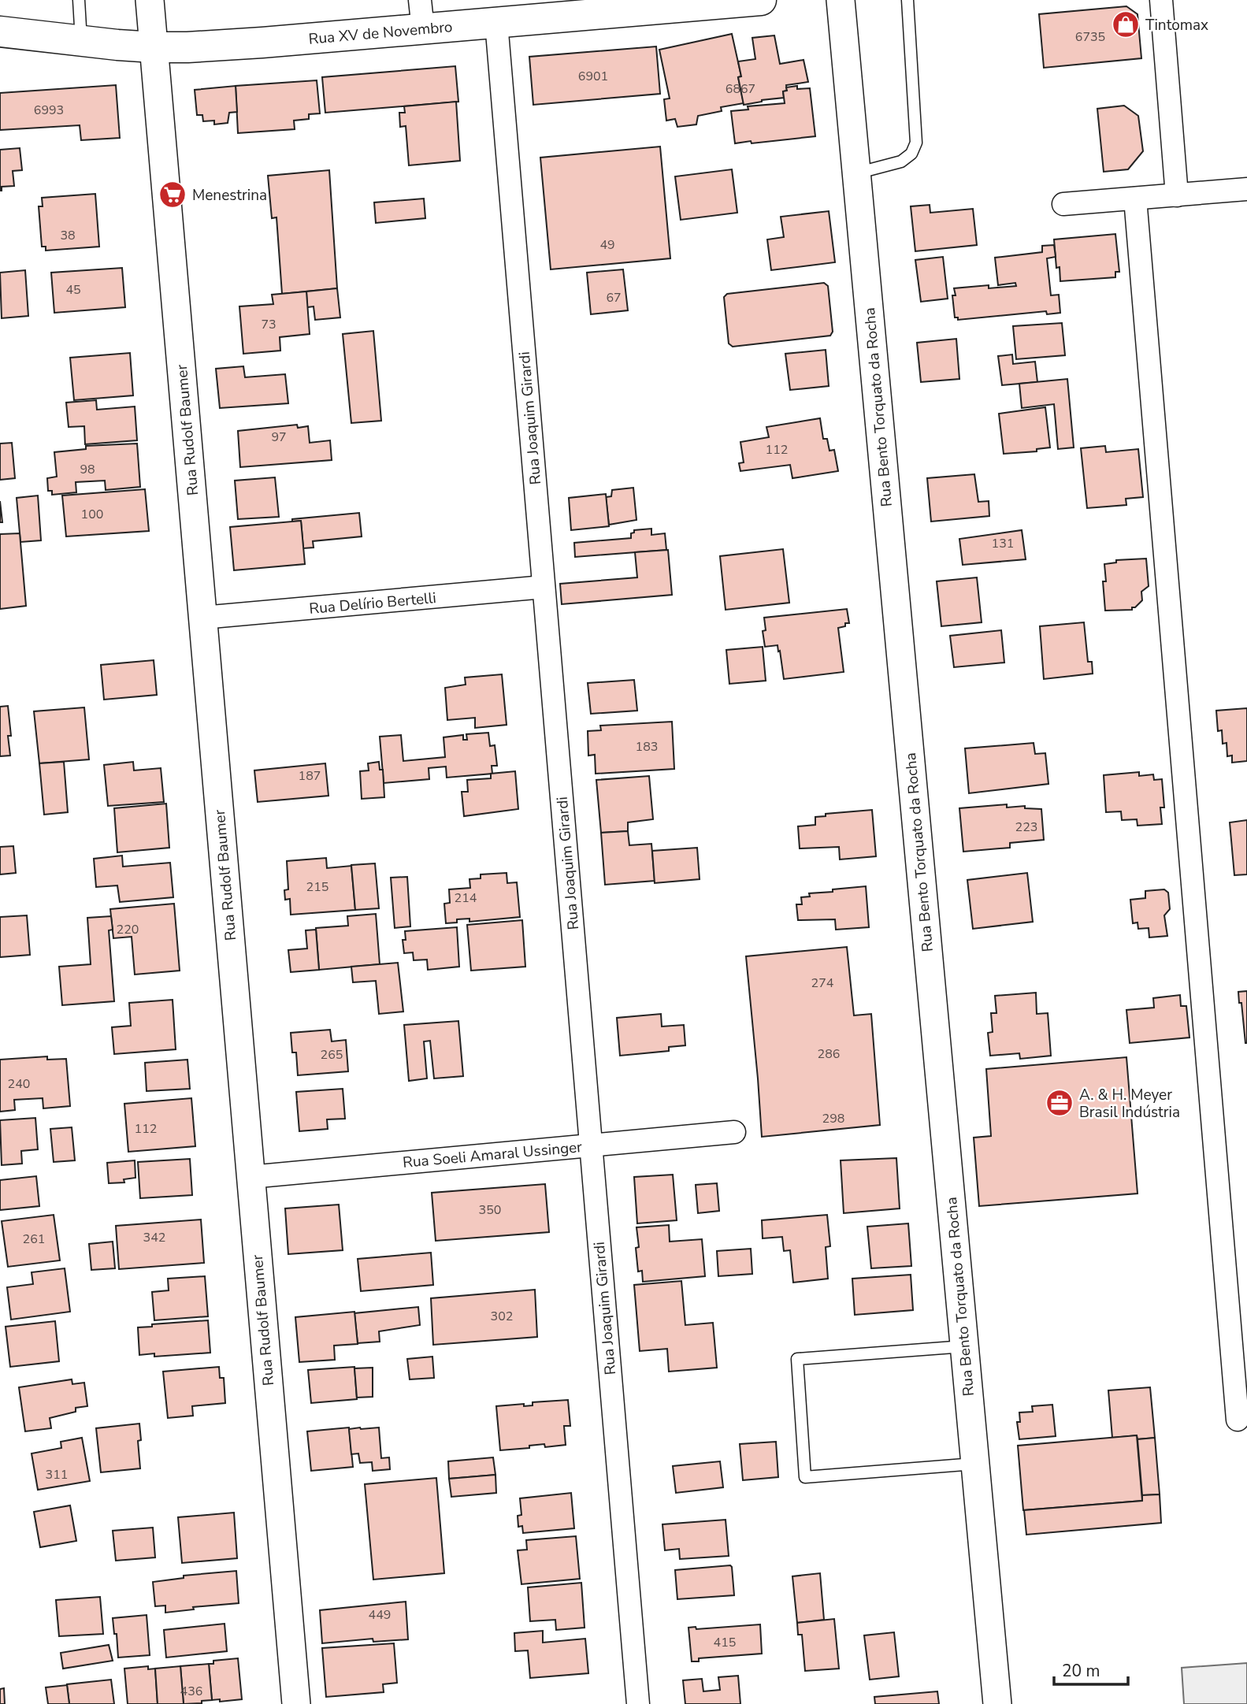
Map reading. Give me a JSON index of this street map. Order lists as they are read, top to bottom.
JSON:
{
  "streets": {
    "main road": ["Rua XV de Novembro"],
    "street": [
      "Rua Bento Torquato da Rocha",
      "Rua Joaquim Girardi",
      "Rua Rudolf Baumer",
      "Rua Delírio Bertelli",
      "Rua Soeli Amaral Ussinger"
    ]
  },
  "crossings": [
    ["Rua XV de Novembro", "Rua Joaquim Girardi"],
    ["Rua XV de Novembro", "Rua Rudolf Baumer"],
    ["Rua Joaquim Girardi", "Rua Delírio Bertelli"],
    ["Rua Joaquim Girardi", "Rua Soeli Amaral Ussinger"],
    ["Rua Rudolf Baumer", "Rua Delírio Bertelli"],
    ["Rua Rudolf Baumer", "Rua Soeli Amaral Ussinger"]
  ],
  "places": {
    "shop": ["Tintomax"],
    "supermarket": ["Menestrina"],
    "office": ["A. & H. Meyer Brasil Indústria"]
  },
  "house_numbers": [
    "6735",
    "6901",
    "6867",
    "6993",
    "38",
    "49",
    "45",
    "67",
    "73",
    "97",
    "112",
    "98",
    "100",
    "131",
    "183",
    "187",
    "223",
    "215",
    "214",
    "220",
    "274",
    "286",
    "265",
    "240",
    "298",
    "112",
    "350",
    "342",
    "261",
    "302",
    "311",
    "449",
    "415",
    "436"
  ],
  "scale_bar": "20 m"
}
